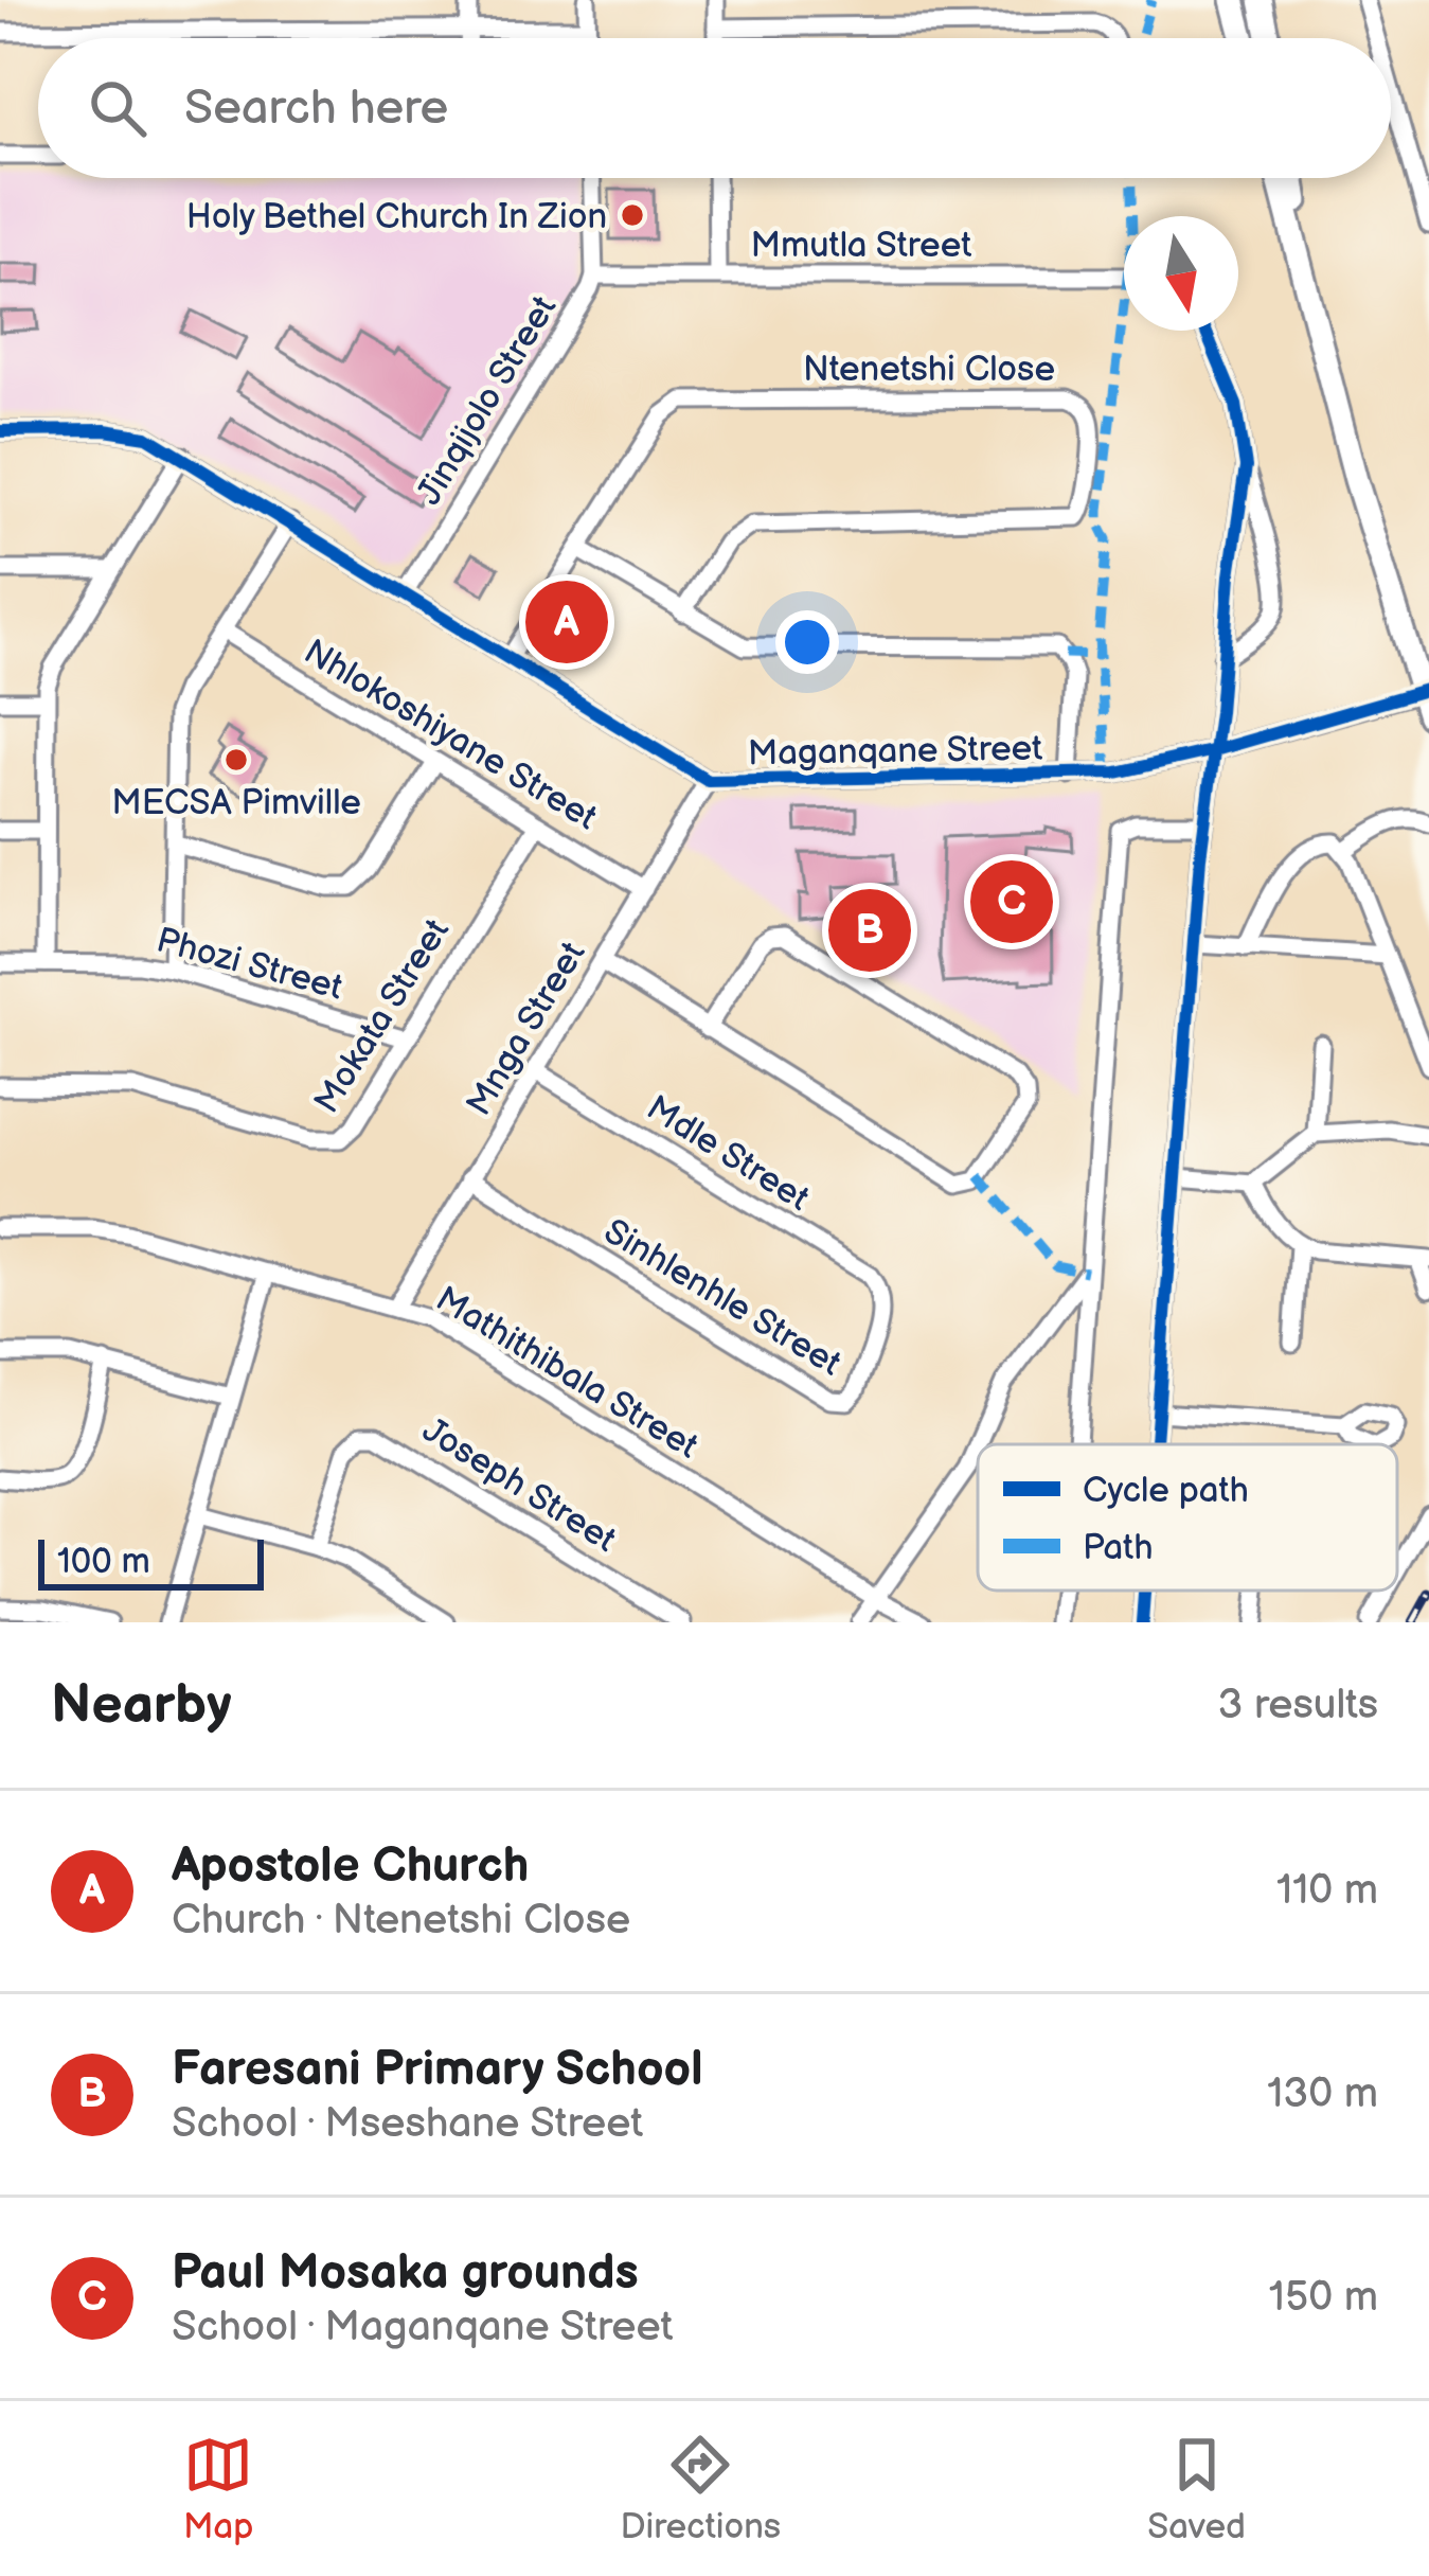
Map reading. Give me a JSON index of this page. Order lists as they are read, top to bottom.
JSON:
{
  "streets": {
    "street": [
      "Mmutla Street",
      "Ntenetshi Close",
      "Jinqijolo Street",
      "Nhlokoshiyane Street",
      "Maganqane Street",
      "Phozi Street",
      "Mokata Street",
      "Mnga Street",
      "Mdle Street",
      "Sinhlenhle Street",
      "Mathithibala Street",
      "Joseph Street"
    ]
  },
  "crossings": [
    ["Mmutla Street", "Jinqijolo Street"],
    ["Ntenetshi Close", "Maganqane Street"],
    ["Jinqijolo Street", "Maganqane Street"],
    ["Nhlokoshiyane Street", "Mokata Street"],
    ["Nhlokoshiyane Street", "Mnga Street"],
    ["Maganqane Street", "Mnga Street"],
    ["Phozi Street", "Mokata Street"],
    ["Mnga Street", "Mdle Street"],
    ["Mnga Street", "Sinhlenhle Street"],
    ["Mnga Street", "Mathithibala Street"],
    ["Mdle Street", "Sinhlenhle Street"]
  ],
  "places": ["Holy Bethel Church In Zion", "MECSA Pimville"],
  "legend": ["Cycle path", "Path"],
  "scale_bar": "100 m",
  "north": "bottom",
  "page": {
    "search": "Search here",
    "pins": ["A", "C", "B"],
    "scale": "100 m",
    "heading": ["Nearby", "3 results"],
    "list": [
      {
        "mark": "A",
        "name": "Apostole Church",
        "note": "Church · Ntenetshi Close",
        "value": "110 m"
      },
      {
        "mark": "B",
        "name": "Faresani Primary School",
        "note": "School · Mseshane Street",
        "value": "130 m"
      },
      {
        "mark": "C",
        "name": "Paul Mosaka grounds",
        "note": "School · Maganqane Street",
        "value": "150 m"
      }
    ],
    "nav": ["Map", "Directions", "Saved"]
  }
}
